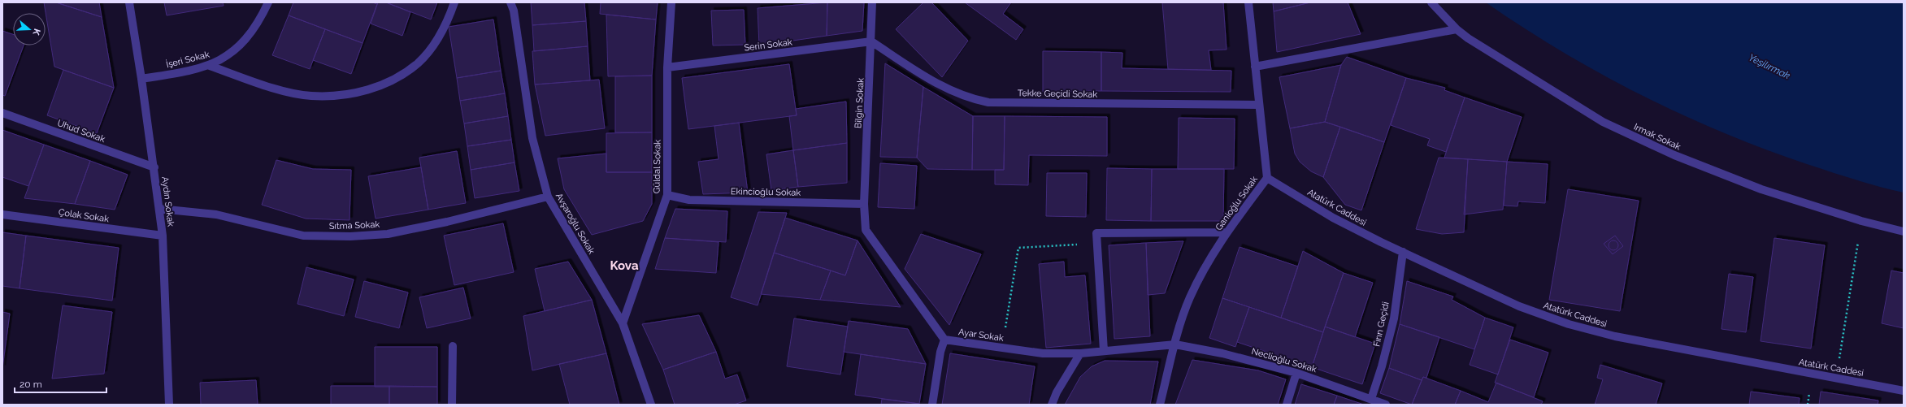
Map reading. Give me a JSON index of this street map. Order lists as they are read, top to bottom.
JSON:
{
  "streets": {
    "street": [
      "Serin Sokak",
      "İşeri Sokak",
      "Tekke Geçidi Sokak",
      "Bilgin Sokak",
      "Uhud Sokak",
      "Irmak Sokak",
      "Güldal Sokak",
      "Ekincioğlu Sokak",
      "Aydın Sokak",
      "Ganioğlu Sokak",
      "Atatürk Caddesi",
      "Çolak Sokak",
      "Avşaroğlu Sokak",
      "Sıtma Sokak",
      "Fırın Geçidi",
      "Ayar Sokak",
      "Neclioğlu Sokak"
    ]
  },
  "crossings": [
    ["Serin Sokak", "Tekke Geçidi Sokak"],
    ["Serin Sokak", "Bilgin Sokak"],
    ["Serin Sokak", "Güldal Sokak"],
    ["İşeri Sokak", "Aydın Sokak"],
    ["Tekke Geçidi Sokak", "Bilgin Sokak"],
    ["Tekke Geçidi Sokak", "Ganioğlu Sokak"],
    ["Bilgin Sokak", "Ekincioğlu Sokak"],
    ["Bilgin Sokak", "Ayar Sokak"],
    ["Uhud Sokak", "Aydın Sokak"],
    ["Güldal Sokak", "Ekincioğlu Sokak"],
    ["Güldal Sokak", "Avşaroğlu Sokak"],
    ["Ekincioğlu Sokak", "Ayar Sokak"],
    ["Aydın Sokak", "Çolak Sokak"],
    ["Aydın Sokak", "Sıtma Sokak"],
    ["Ganioğlu Sokak", "Atatürk Caddesi"],
    ["Ganioğlu Sokak", "Ayar Sokak"],
    ["Ganioğlu Sokak", "Neclioğlu Sokak"],
    ["Atatürk Caddesi", "Fırın Geçidi"],
    ["Avşaroğlu Sokak", "Sıtma Sokak"],
    ["Fırın Geçidi", "Neclioğlu Sokak"],
    ["Ayar Sokak", "Neclioğlu Sokak"]
  ],
  "districts": ["Kova"],
  "water": ["Yeşilırmak"],
  "scale_bar": "20 m",
  "north": "right"
}
